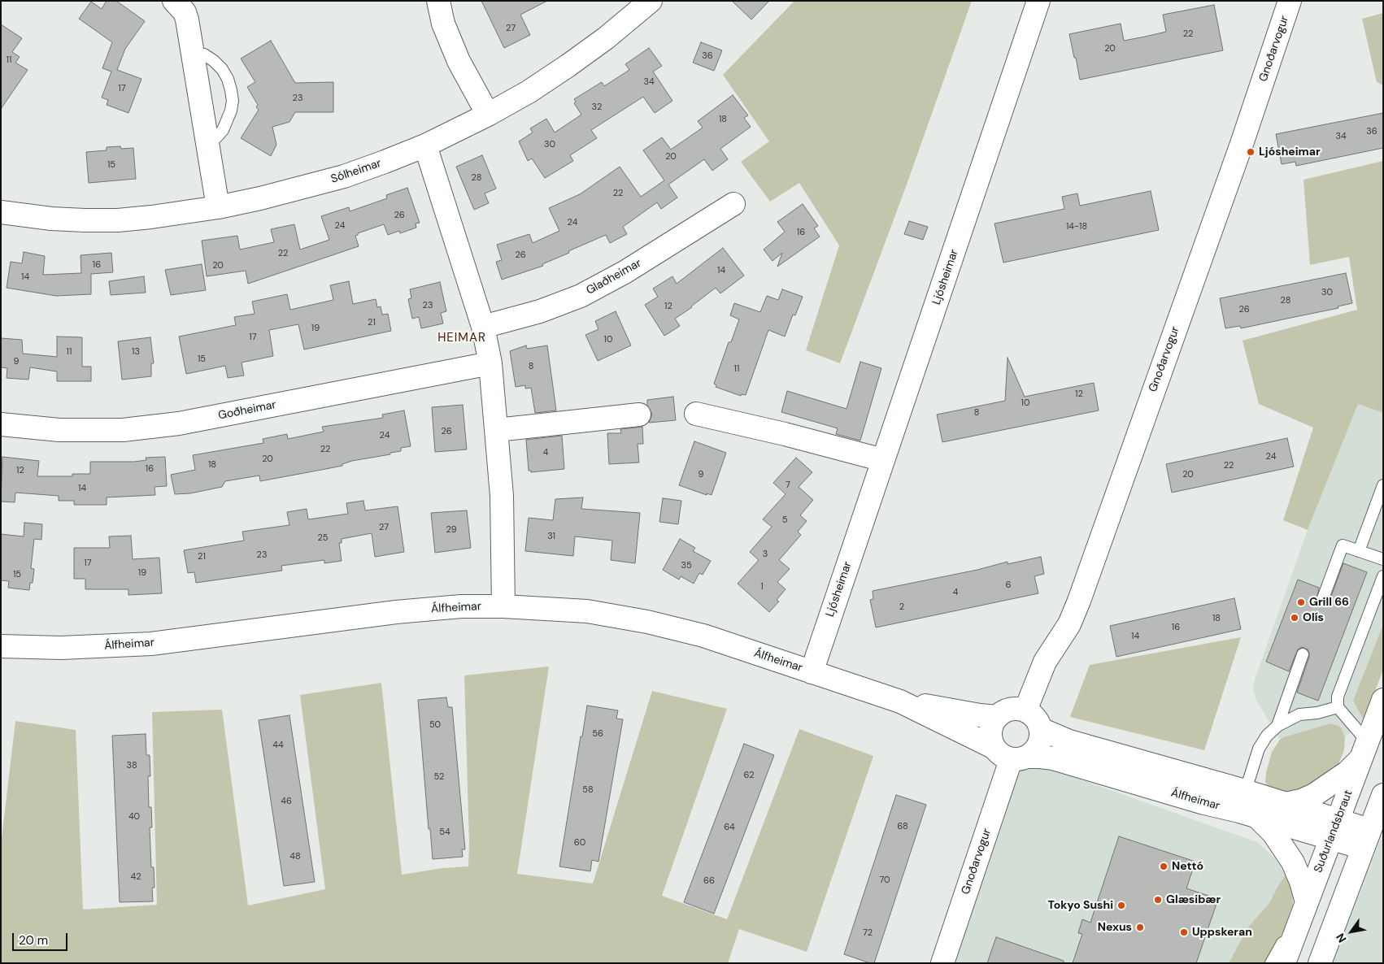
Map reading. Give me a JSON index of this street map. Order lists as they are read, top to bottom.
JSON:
{
  "streets": {
    "street": [
      "Gnoðarvogur",
      "Sólheimar",
      "Glaðheimar",
      "Ljósheimar",
      "Goðheimar",
      "Álfheimar",
      "Suðurlandsbraut"
    ]
  },
  "crossings": [
    ["Gnoðarvogur", "Álfheimar"],
    ["Ljósheimar", "Álfheimar"],
    ["Álfheimar", "Suðurlandsbraut"]
  ],
  "districts": ["HEIMAR"],
  "places": [
    "Ljósheimar",
    "Grill 66",
    "Olís",
    "Nettó",
    "Glæsibær",
    "Tokyo Sushi",
    "Nexus",
    "Uppskeran"
  ],
  "house_numbers": [
    "27",
    "22",
    "20",
    "36",
    "11",
    "34",
    "17",
    "23",
    "32",
    "18",
    "36",
    "34",
    "30",
    "20",
    "15",
    "28",
    "22",
    "26",
    "24",
    "24",
    "14-18",
    "16",
    "22",
    "26",
    "16",
    "20",
    "14",
    "14",
    "30",
    "28",
    "23",
    "12",
    "26",
    "21",
    "19",
    "17",
    "10",
    "11",
    "13",
    "15",
    "9",
    "8",
    "11",
    "12",
    "10",
    "8",
    "26",
    "24",
    "22",
    "4",
    "24",
    "20",
    "18",
    "22",
    "16",
    "12",
    "9",
    "20",
    "7",
    "14",
    "5",
    "27",
    "29",
    "31",
    "25",
    "3",
    "23",
    "21",
    "17",
    "35",
    "19",
    "15",
    "6",
    "1",
    "4",
    "2",
    "18",
    "16",
    "14",
    "50",
    "56",
    "44",
    "38",
    "62",
    "52",
    "58",
    "46",
    "40",
    "68",
    "64",
    "54",
    "60",
    "48",
    "42",
    "70",
    "66",
    "72"
  ],
  "scale_bar": "20 m",
  "north": "bottom left"
}
